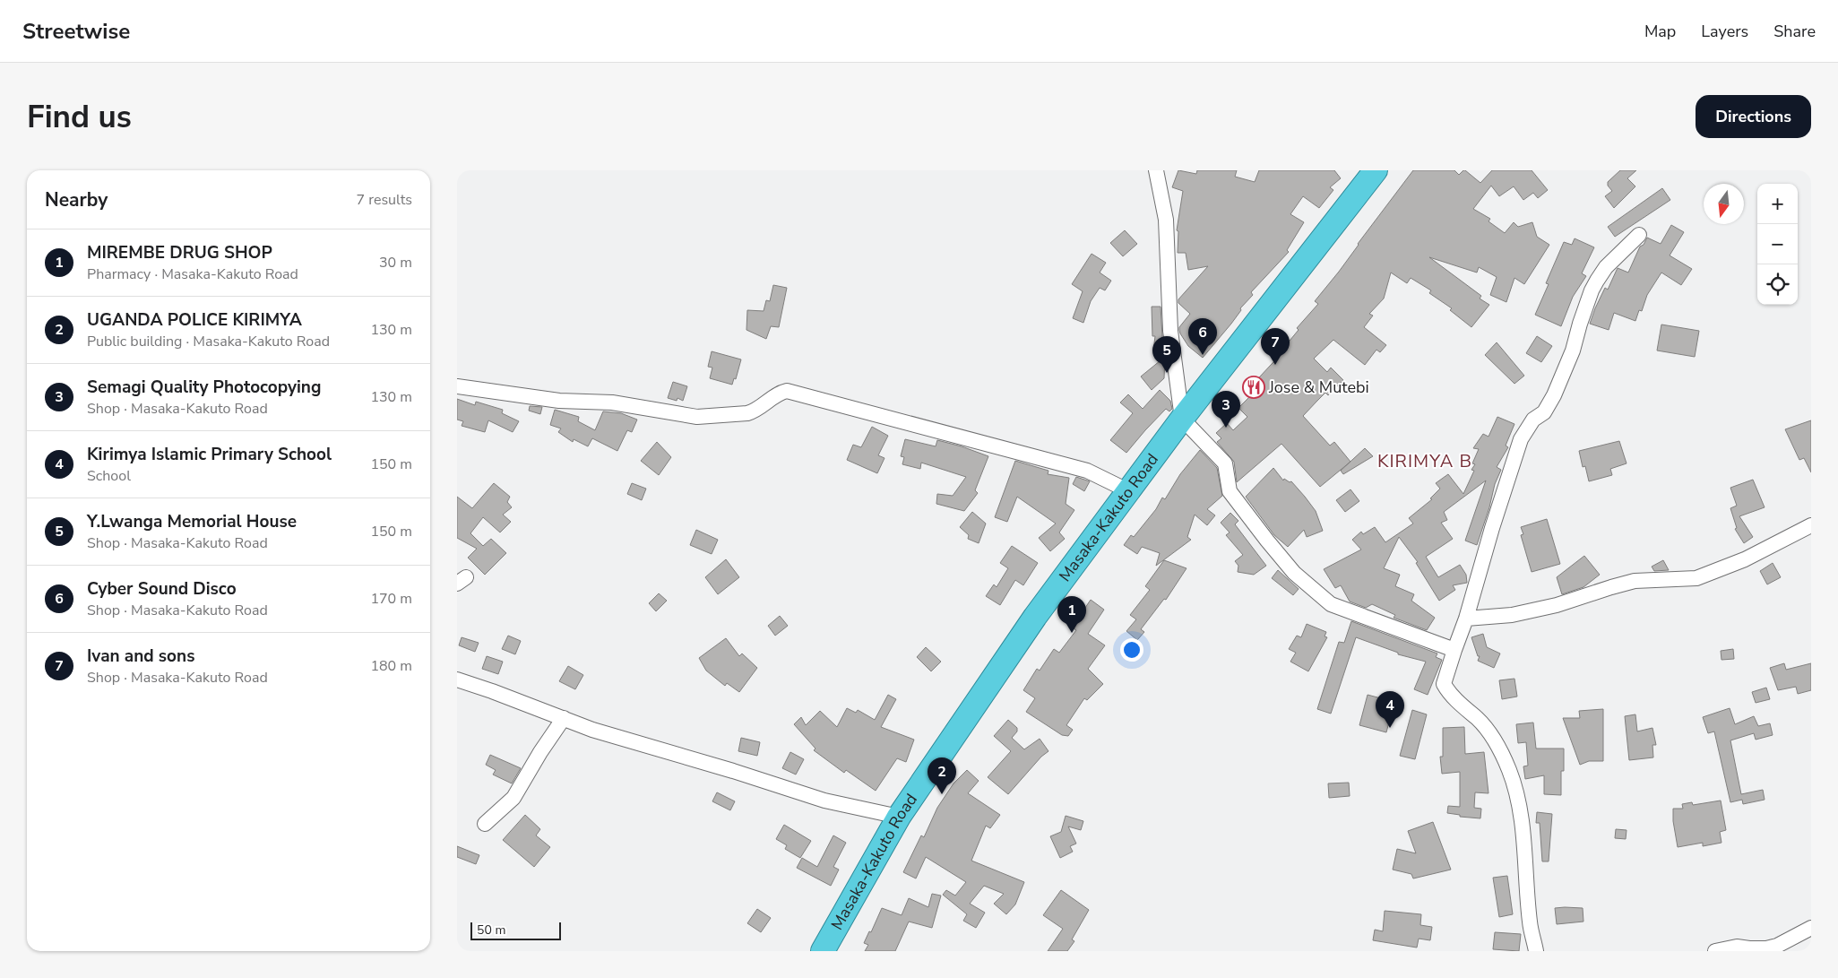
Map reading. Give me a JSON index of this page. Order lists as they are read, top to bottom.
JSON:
{
  "streets": {
    "highway": ["Masaka-Kakuto Road"]
  },
  "districts": ["KIRIMYA B"],
  "places": {
    "restaurant": ["Jose & Mutebi"]
  },
  "scale_bar": "50 m",
  "north": "bottom",
  "page": {
    "header": "Streetwise",
    "nav": ["Map", "Layers", "Share"],
    "buttons": "Directions",
    "title": "Find us",
    "heading": ["Nearby", "7 results"],
    "map_buttons": ["+", "−"],
    "list": [
      {
        "mark": "1",
        "name": "MIREMBE DRUG SHOP",
        "note": "Pharmacy · Masaka-Kakuto Road",
        "value": "30 m"
      },
      {
        "mark": "2",
        "name": "UGANDA POLICE KIRIMYA",
        "note": "Public building · Masaka-Kakuto Road",
        "value": "130 m"
      },
      {
        "mark": "3",
        "name": "Semagi Quality Photocopying",
        "note": "Shop · Masaka-Kakuto Road",
        "value": "130 m"
      },
      {
        "mark": "4",
        "name": "Kirimya Islamic Primary School",
        "note": "School",
        "value": "150 m"
      },
      {
        "mark": "5",
        "name": "Y.Lwanga Memorial House",
        "note": "Shop · Masaka-Kakuto Road",
        "value": "150 m"
      },
      {
        "mark": "6",
        "name": "Cyber Sound Disco",
        "note": "Shop · Masaka-Kakuto Road",
        "value": "170 m"
      },
      {
        "mark": "7",
        "name": "Ivan and sons",
        "note": "Shop · Masaka-Kakuto Road",
        "value": "180 m"
      }
    ],
    "pins": [
      "6",
      "7",
      "5",
      "3",
      "1",
      "4",
      "2"
    ],
    "scale": "50 m"
  }
}
